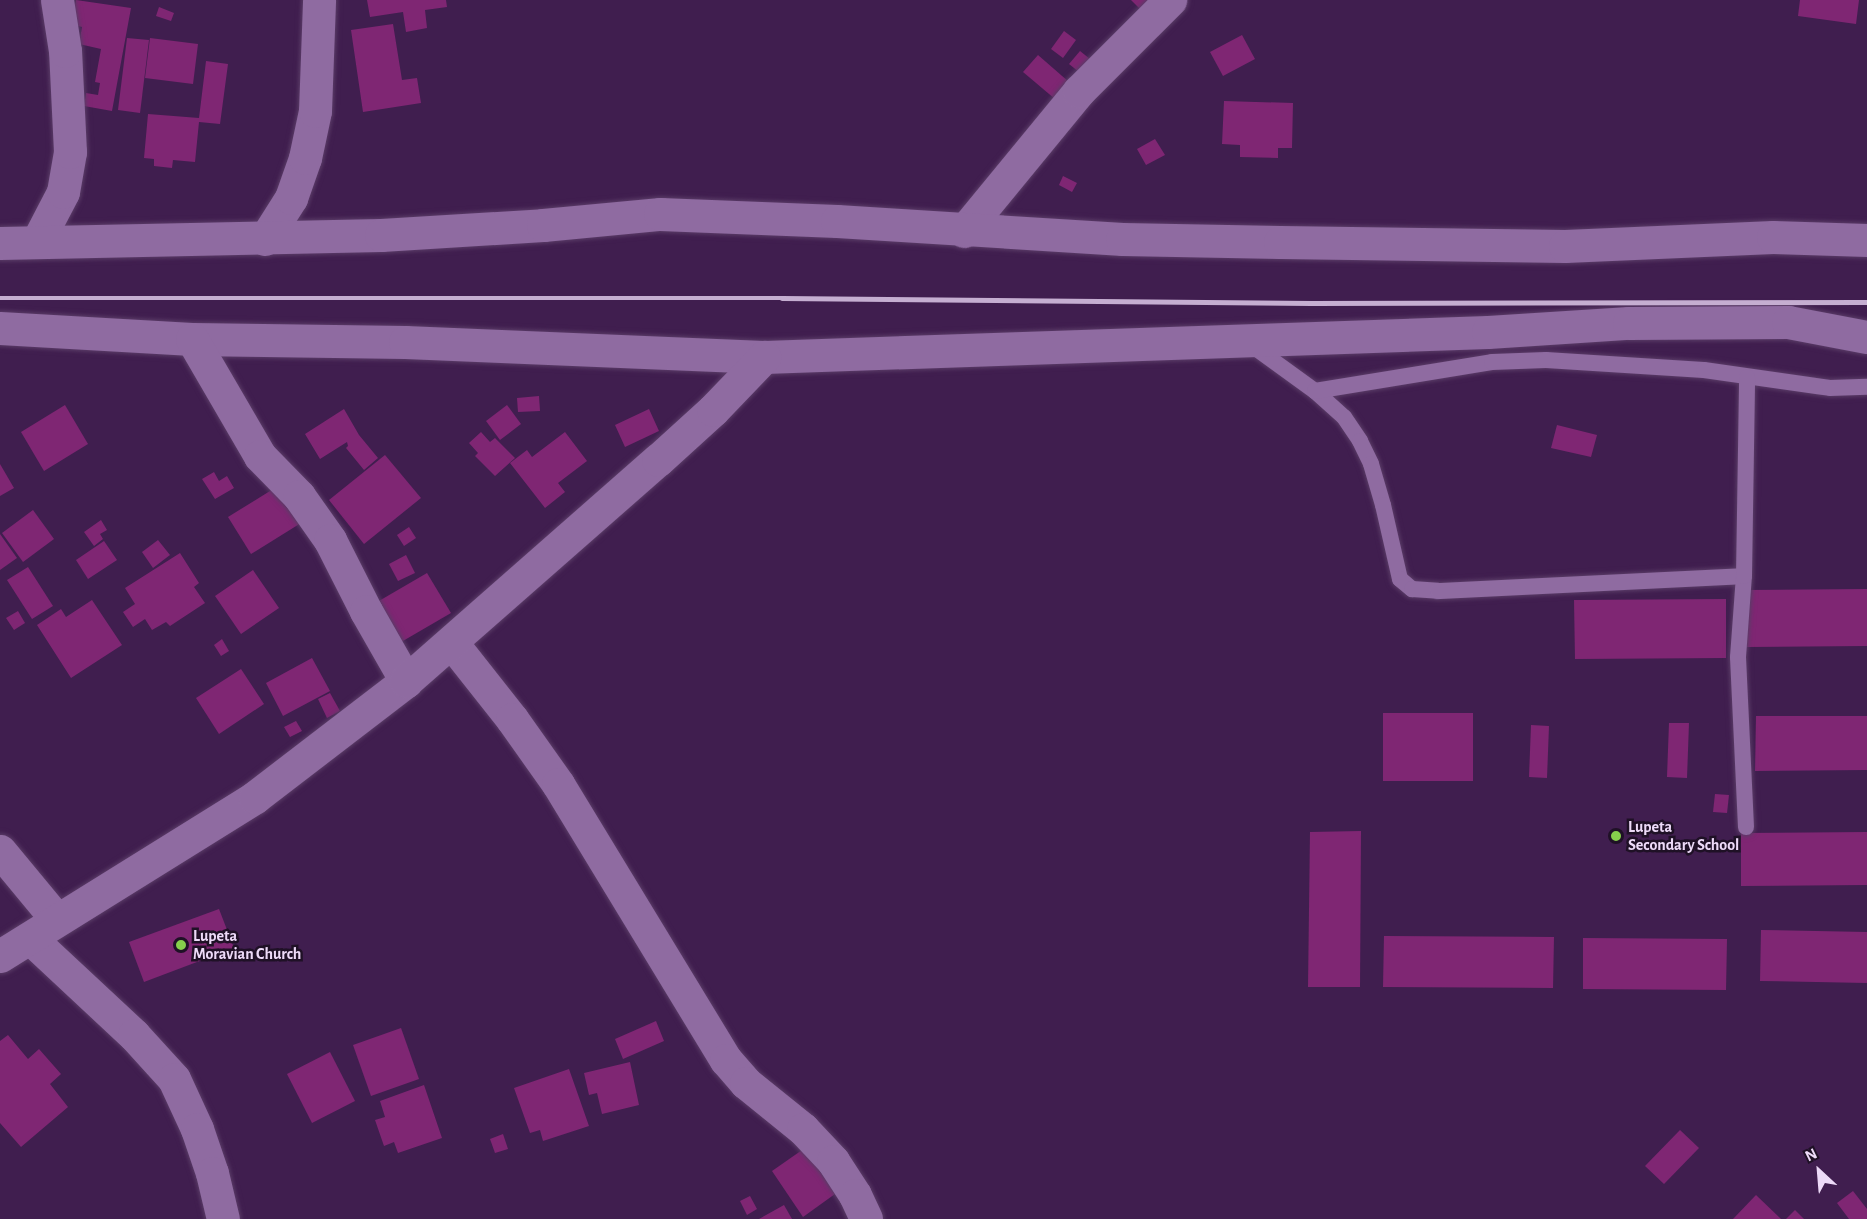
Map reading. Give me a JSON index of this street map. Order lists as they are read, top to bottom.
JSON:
{
  "places": ["Lupeta Secondary School", "Lupeta Moravian Church"],
  "north": "top left"
}
